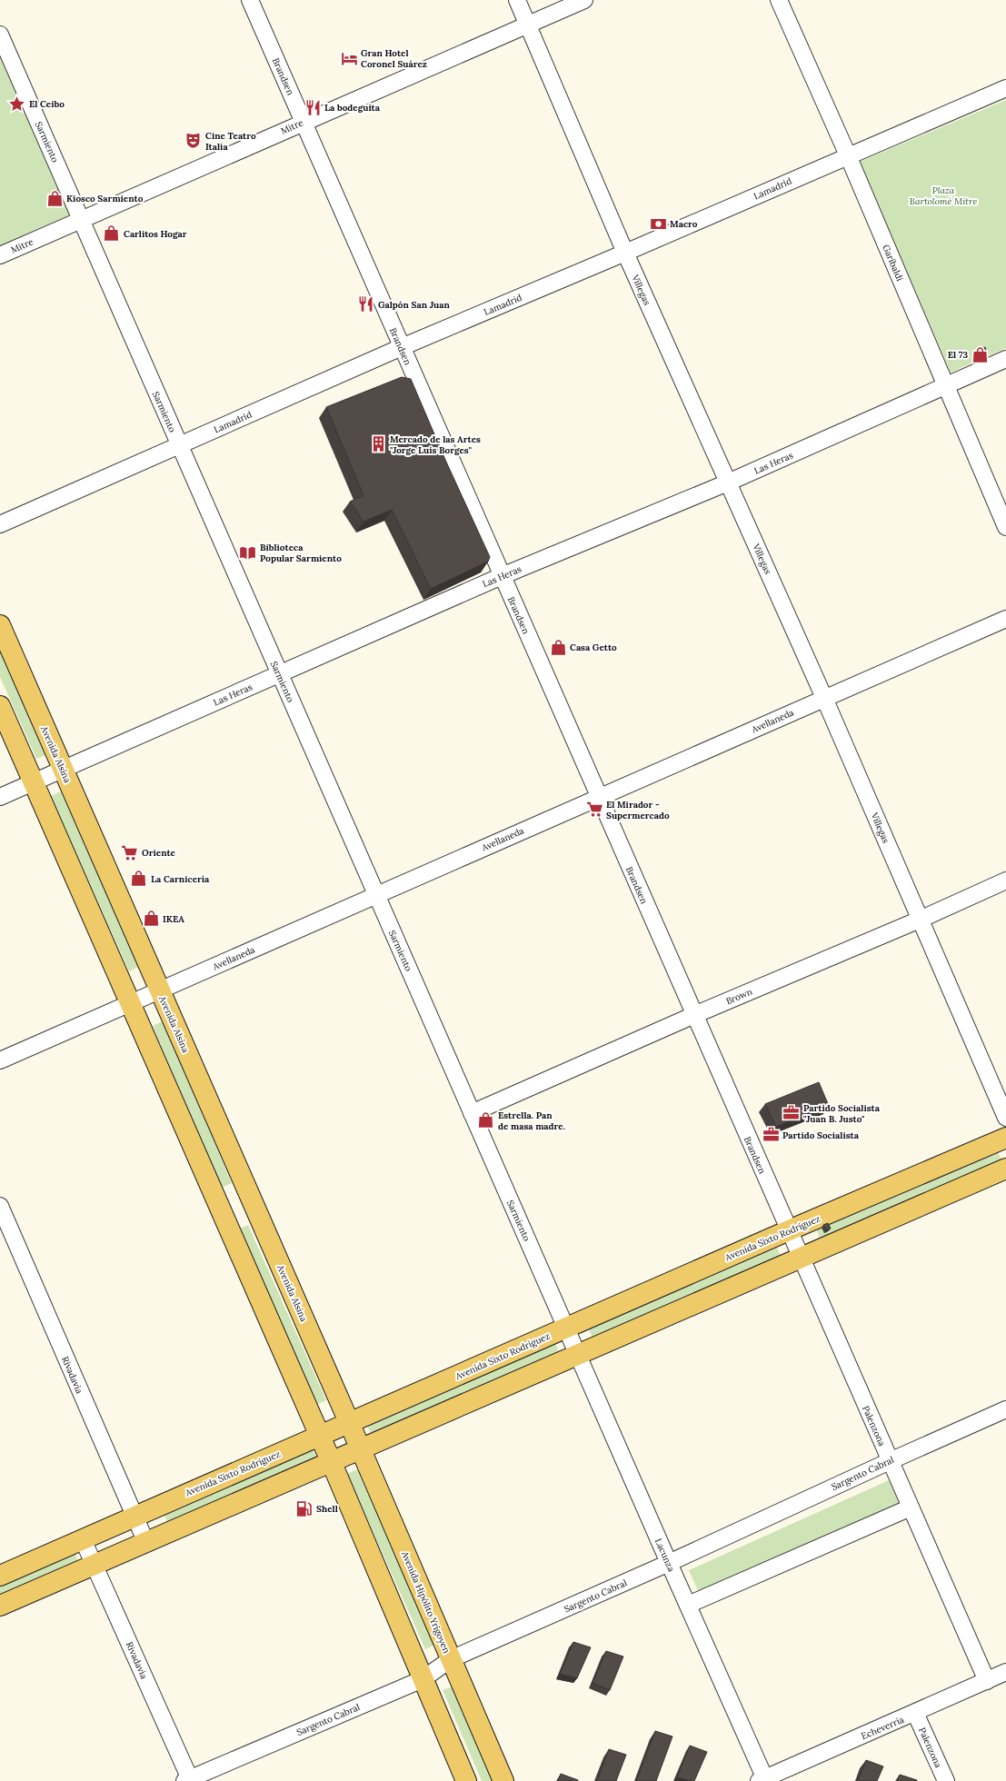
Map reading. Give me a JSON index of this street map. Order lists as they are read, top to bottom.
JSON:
{
  "streets": {
    "main road": ["Avenida Alsina", "Avenida Sixto Rodríguez", "Avenida Hipólito Yrigoyen"],
    "street": [
      "Brandsen",
      "Mitre",
      "Sarmiento",
      "Lamadrid",
      "Garibaldi",
      "Villegas",
      "Las Heras",
      "Avellaneda",
      "Brown",
      "Rivadavia",
      "Palenzona",
      "Sargento Cabral",
      "Lacunza",
      "Echeverría"
    ]
  },
  "crossings": [
    ["Brandsen", "Mitre"],
    ["Brandsen", "Lamadrid"],
    ["Brandsen", "Las Heras"],
    ["Brandsen", "Avellaneda"],
    ["Brandsen", "Brown"],
    ["Brandsen", "Avenida Sixto Rodríguez"],
    ["Brandsen", "Palenzona"],
    ["Mitre", "Sarmiento"],
    ["Mitre", "Villegas"],
    ["Sarmiento", "Lamadrid"],
    ["Sarmiento", "Las Heras"],
    ["Sarmiento", "Avellaneda"],
    ["Sarmiento", "Brown"],
    ["Sarmiento", "Avenida Sixto Rodríguez"],
    ["Sarmiento", "Lacunza"],
    ["Lamadrid", "Garibaldi"],
    ["Lamadrid", "Villegas"],
    ["Garibaldi", "Las Heras"],
    ["Villegas", "Las Heras"],
    ["Villegas", "Avellaneda"],
    ["Villegas", "Brown"],
    ["Las Heras", "Avenida Alsina"],
    ["Avellaneda", "Avenida Alsina"],
    ["Avenida Alsina", "Avenida Sixto Rodríguez"],
    ["Avenida Alsina", "Avenida Hipólito Yrigoyen"],
    ["Avenida Sixto Rodríguez", "Rivadavia"],
    ["Avenida Sixto Rodríguez", "Palenzona"],
    ["Avenida Sixto Rodríguez", "Lacunza"],
    ["Avenida Sixto Rodríguez", "Avenida Hipólito Yrigoyen"],
    ["Rivadavia", "Sargento Cabral"],
    ["Palenzona", "Sargento Cabral"],
    ["Palenzona", "Echeverría"],
    ["Sargento Cabral", "Lacunza"],
    ["Sargento Cabral", "Avenida Hipólito Yrigoyen"],
    ["Lacunza", "Echeverría"]
  ],
  "parks": ["Plaza Bartolomé Mitre"],
  "places": {
    "hotel": ["Gran Hotel Coronel Suárez"],
    "place": ["El Ceibo"],
    "restaurant": ["La bodeguita", "Galpón San Juan"],
    "theatre": ["Cine Teatro Italia"],
    "shop": [
      "Kiosco Sarmiento",
      "Carlitos Hogar",
      "El 73",
      "Casa Getto",
      "La Carnicería",
      "IKEA",
      "Estrella. Pan de masa madre."
    ],
    "bank": ["Macro"],
    "building": ["Mercado de las Artes \"Jorge Luis Borges\""],
    "library": ["Biblioteca Popular Sarmiento"],
    "supermarket": ["El Mirador - Supermercado", "Oriente"],
    "office": ["Partido Socialista \"Juan B. Justo\"", "Partido Socialista"],
    "fuel station": ["Shell"]
  }
}
